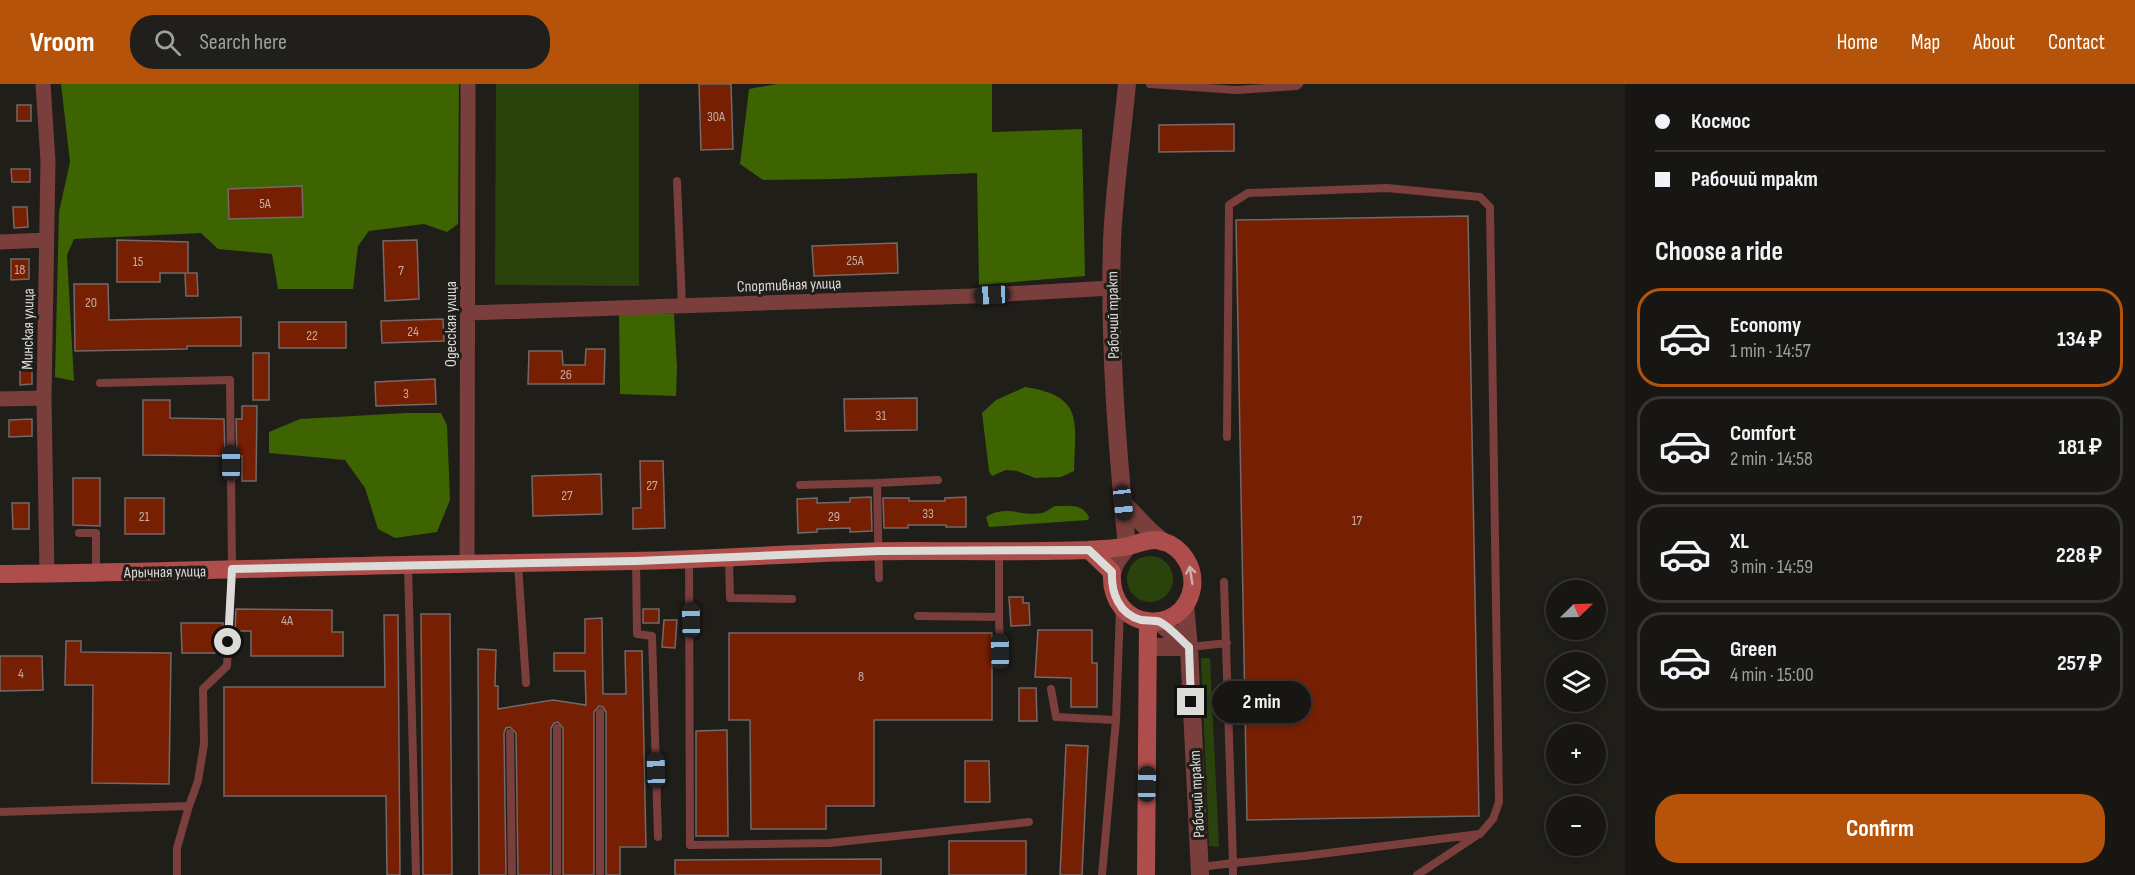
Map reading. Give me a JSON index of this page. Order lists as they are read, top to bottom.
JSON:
{
  "streets": {
    "main road": ["Рабочий тракт", "Арычная улица"],
    "street": ["Спортивная улица", "Одесская улица", "Минская улица"]
  },
  "crossings": [
    ["Спортивная улица", "Рабочий тракт"],
    ["Спортивная улица", "Одесская улица"],
    ["Рабочий тракт", "Арычная улица"],
    ["Одесская улица", "Арычная улица"],
    ["Минская улица", "Арычная улица"]
  ],
  "house_numbers": [
    "30А",
    "5А",
    "25А",
    "15",
    "18",
    "7",
    "20",
    "24",
    "22",
    "26",
    "3",
    "31",
    "27",
    "27",
    "33",
    "21",
    "29",
    "17",
    "4А",
    "4",
    "8"
  ],
  "north": "top right",
  "page": {
    "header": "Vroom",
    "search": "Search here",
    "nav": [
      "Home",
      "Map",
      "About",
      "Contact"
    ],
    "banner": ["Космос", "Рабочий тракт"],
    "heading": "Choose a ride",
    "list": [
      {
        "name": "Economy",
        "note": "1 min · 14:57",
        "value": "134 ₽"
      },
      {
        "name": "Comfort",
        "note": "2 min · 14:58",
        "value": "181 ₽"
      },
      {
        "name": "XL",
        "note": "3 min · 14:59",
        "value": "228 ₽"
      },
      {
        "name": "Green",
        "note": "4 min · 15:00",
        "value": "257 ₽"
      }
    ],
    "map_buttons": ["+", "−"],
    "bubble": "2 min",
    "buttons": "Confirm"
  }
}
